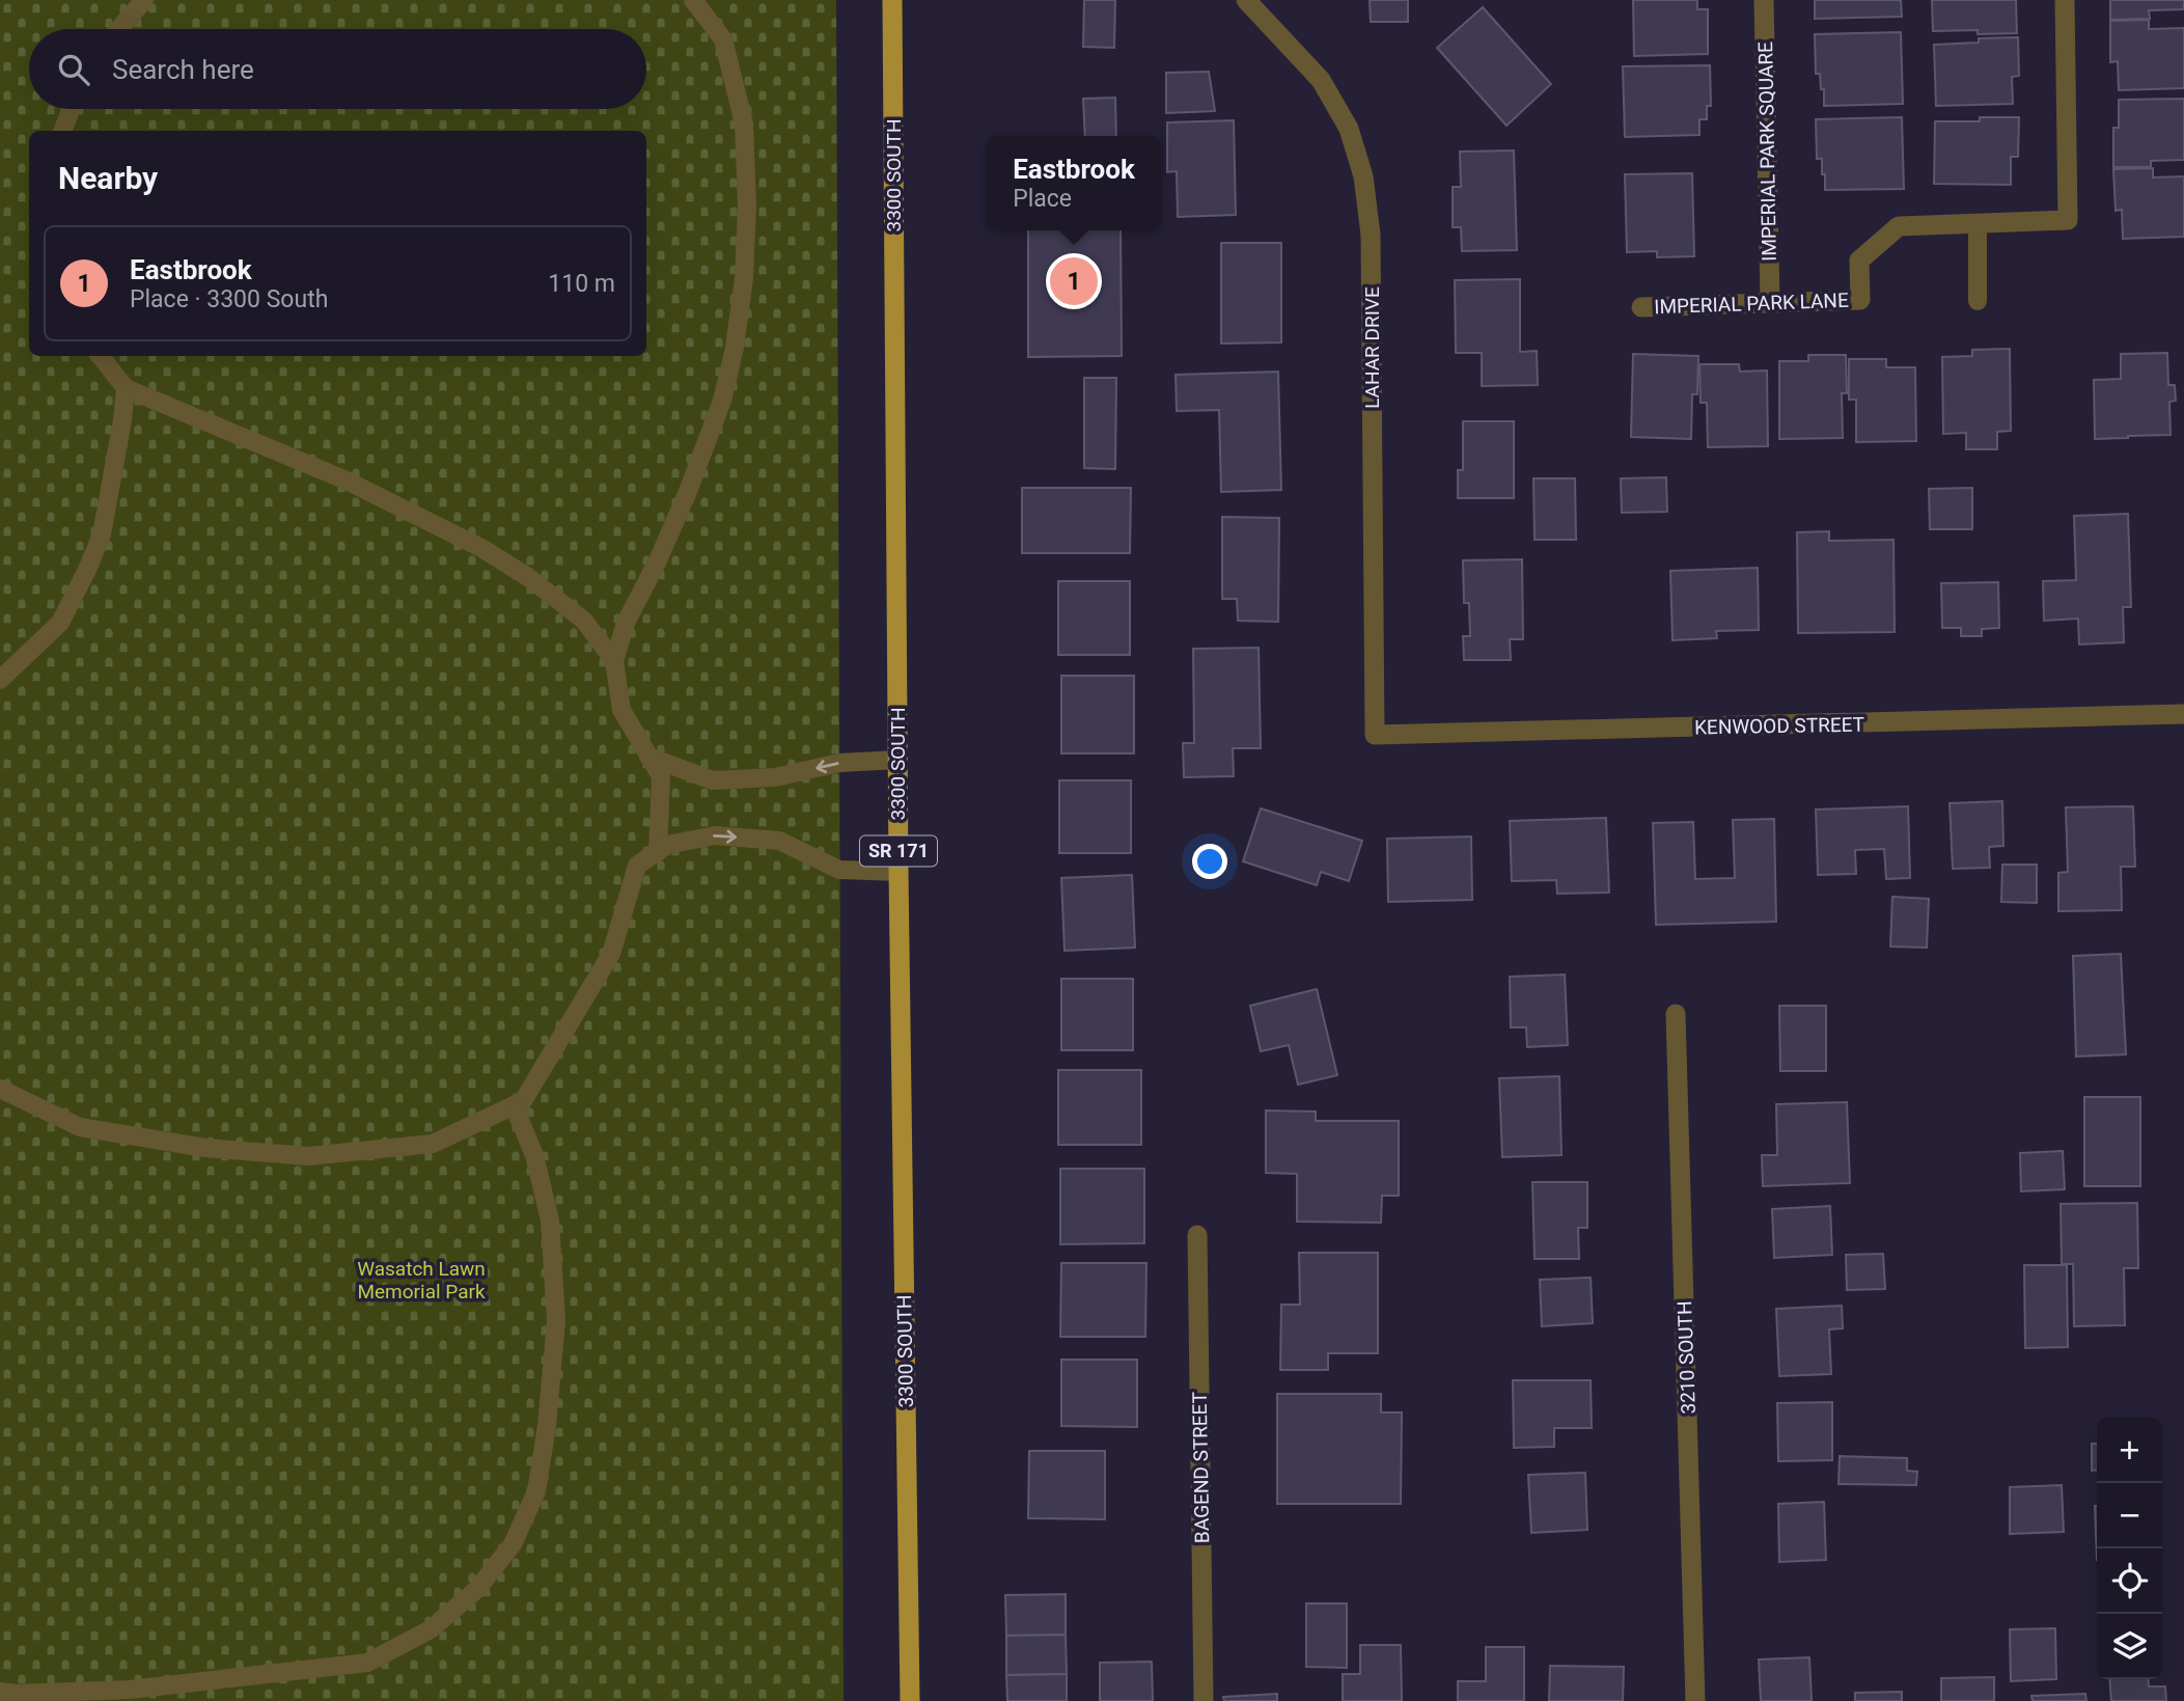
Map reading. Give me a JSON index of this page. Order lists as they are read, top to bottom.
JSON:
{
  "streets": {
    "main road": ["3300 SOUTH", "SR 171"],
    "street": [
      "IMPERIAL PARK SQUARE",
      "IMPERIAL PARK LANE",
      "LAHAR DRIVE",
      "KENWOOD STREET",
      "3210 SOUTH",
      "BAGEND STREET"
    ]
  },
  "crossings": [
    ["IMPERIAL PARK SQUARE", "IMPERIAL PARK LANE"],
    ["LAHAR DRIVE", "KENWOOD STREET"]
  ],
  "parks": ["Wasatch Lawn Memorial Park"],
  "page": {
    "search": "Search here",
    "heading": "Nearby",
    "popup": ["Eastbrook", "Place"],
    "list": [
      {
        "mark": "1",
        "name": "Eastbrook",
        "note": "Place · 3300 South",
        "value": "110 m"
      }
    ],
    "pins": "1",
    "map_buttons": ["+", "−"]
  }
}
